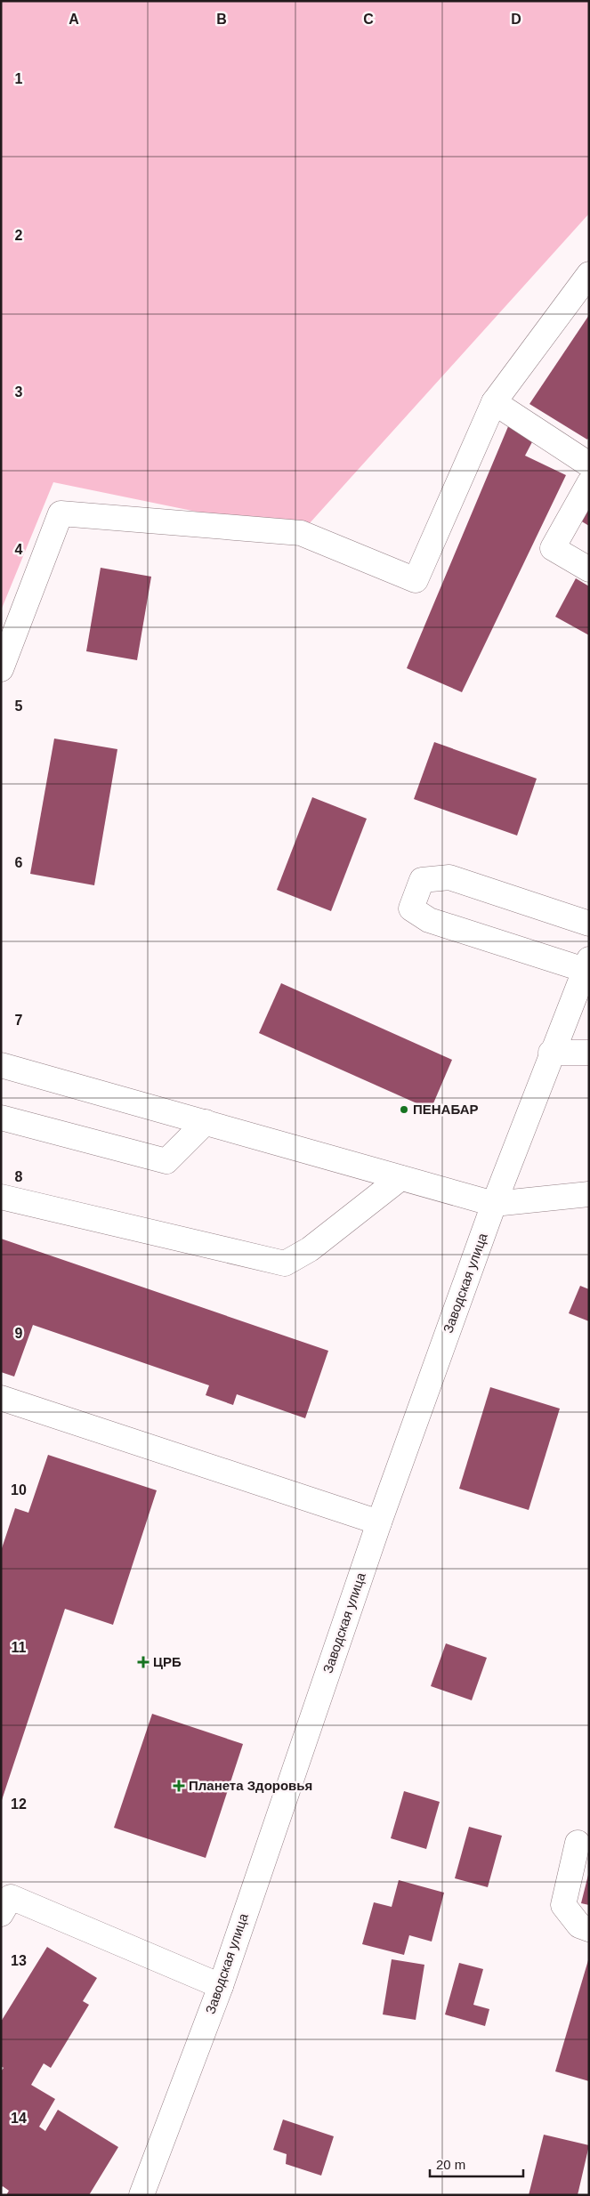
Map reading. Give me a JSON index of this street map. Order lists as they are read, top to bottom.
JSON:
{
  "streets": {
    "street": ["Заводская улица"]
  },
  "places": {
    "other": ["ПЕНАБАР"],
    "health": ["ЦРБ", "Планета Здоровья"]
  },
  "scale_bar": "20 m",
  "grid": {
    "columns": [
      "A",
      "B",
      "C",
      "D"
    ],
    "rows": [
      "1",
      "2",
      "3",
      "4",
      "5",
      "6",
      "7",
      "8",
      "9",
      "10",
      "11",
      "12",
      "13",
      "14"
    ]
  }
}
